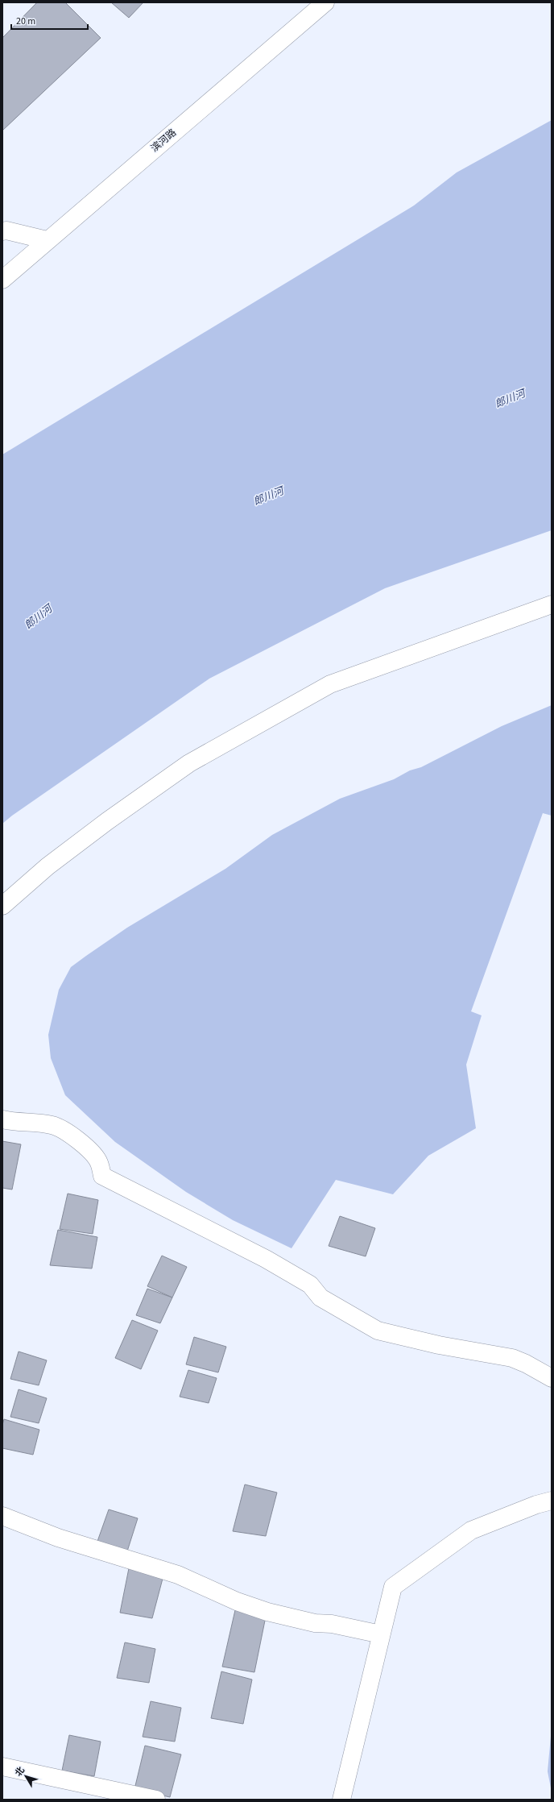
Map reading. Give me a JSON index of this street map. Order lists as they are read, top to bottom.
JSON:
{
  "streets": {
    "street": ["滨河路"]
  },
  "water": ["郎川河"],
  "scale_bar": "20 m",
  "north": "top left"
}
